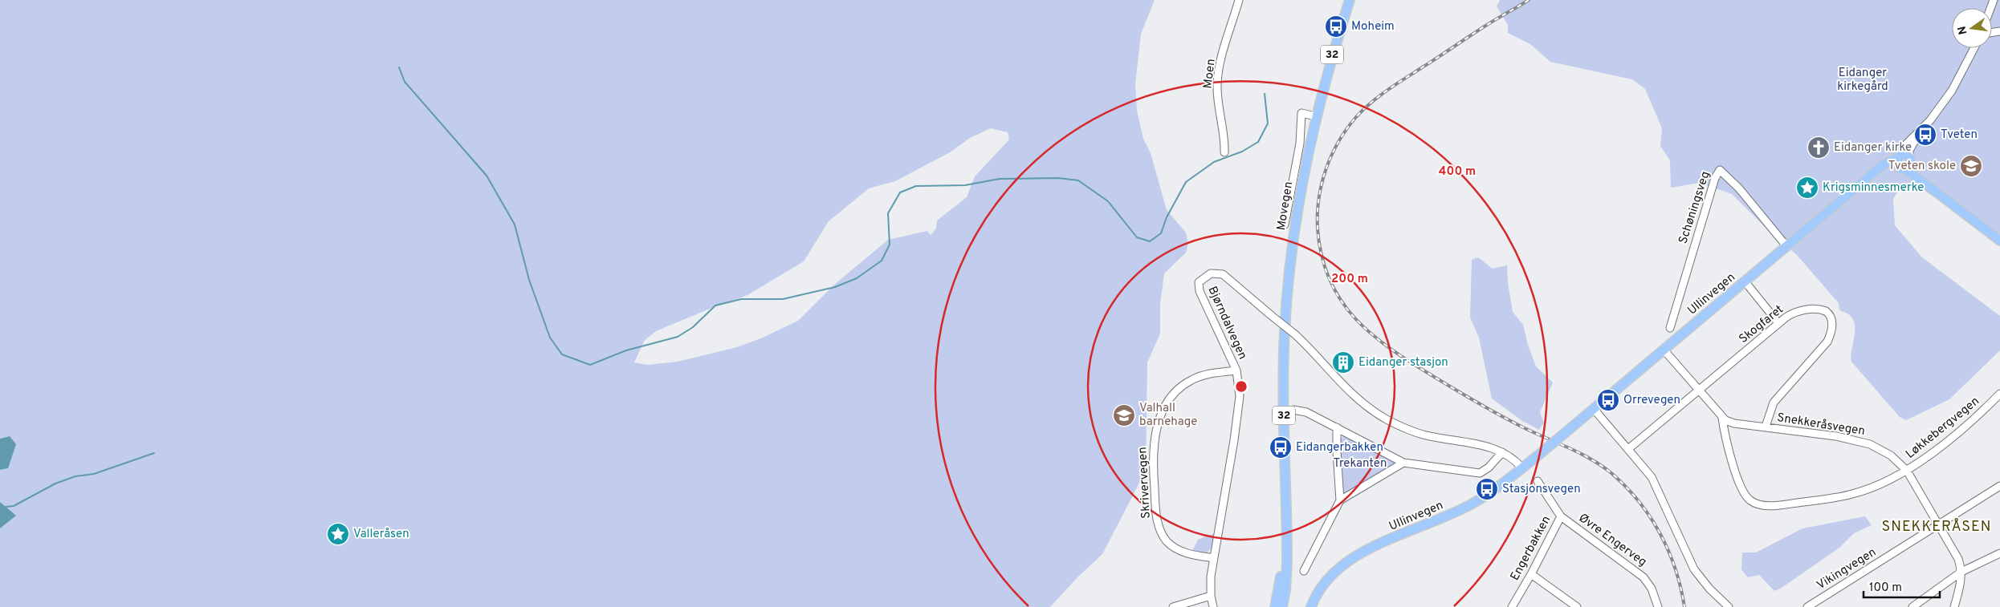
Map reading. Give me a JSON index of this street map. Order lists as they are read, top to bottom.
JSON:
{
  "streets": {
    "main road": ["32", "Movegen", "Ullinvegen"],
    "street": [
      "Moen",
      "Schøningsveg",
      "Bjørndalvegen",
      "Skogfaret",
      "Snekkeråsvegen",
      "Løkkebergvegen",
      "Skrivervegen",
      "Øvre Engerveg",
      "Engerbakken",
      "Vikingvegen"
    ]
  },
  "crossings": [
    ["32", "Movegen"],
    ["Schøningsveg", "Ullinvegen"],
    ["Bjørndalvegen", "Skrivervegen"],
    ["Skogfaret", "Snekkeråsvegen"],
    ["Snekkeråsvegen", "Løkkebergvegen"],
    ["Snekkeråsvegen", "Vikingvegen"],
    ["Øvre Engerveg", "Engerbakken"]
  ],
  "districts": ["SNEKKERÅSEN"],
  "parks": ["Eidanger kirkegård", "Trekanten"],
  "places": {
    "bus stop": [
      "Moheim",
      "Tveten",
      "Orrevegen",
      "Eidangerbakken",
      "Stasjonsvegen"
    ],
    "church": ["Eidanger kirke"],
    "school or university": ["Tveten skole", "Valhall barnehage"],
    "place": ["Krigsminnesmerke", "Valleråsen"],
    "building": ["Eidanger stasjon"]
  },
  "scale_bar": "100 m",
  "north": "left",
  "rings": ["400 m", "200 m"]
}
